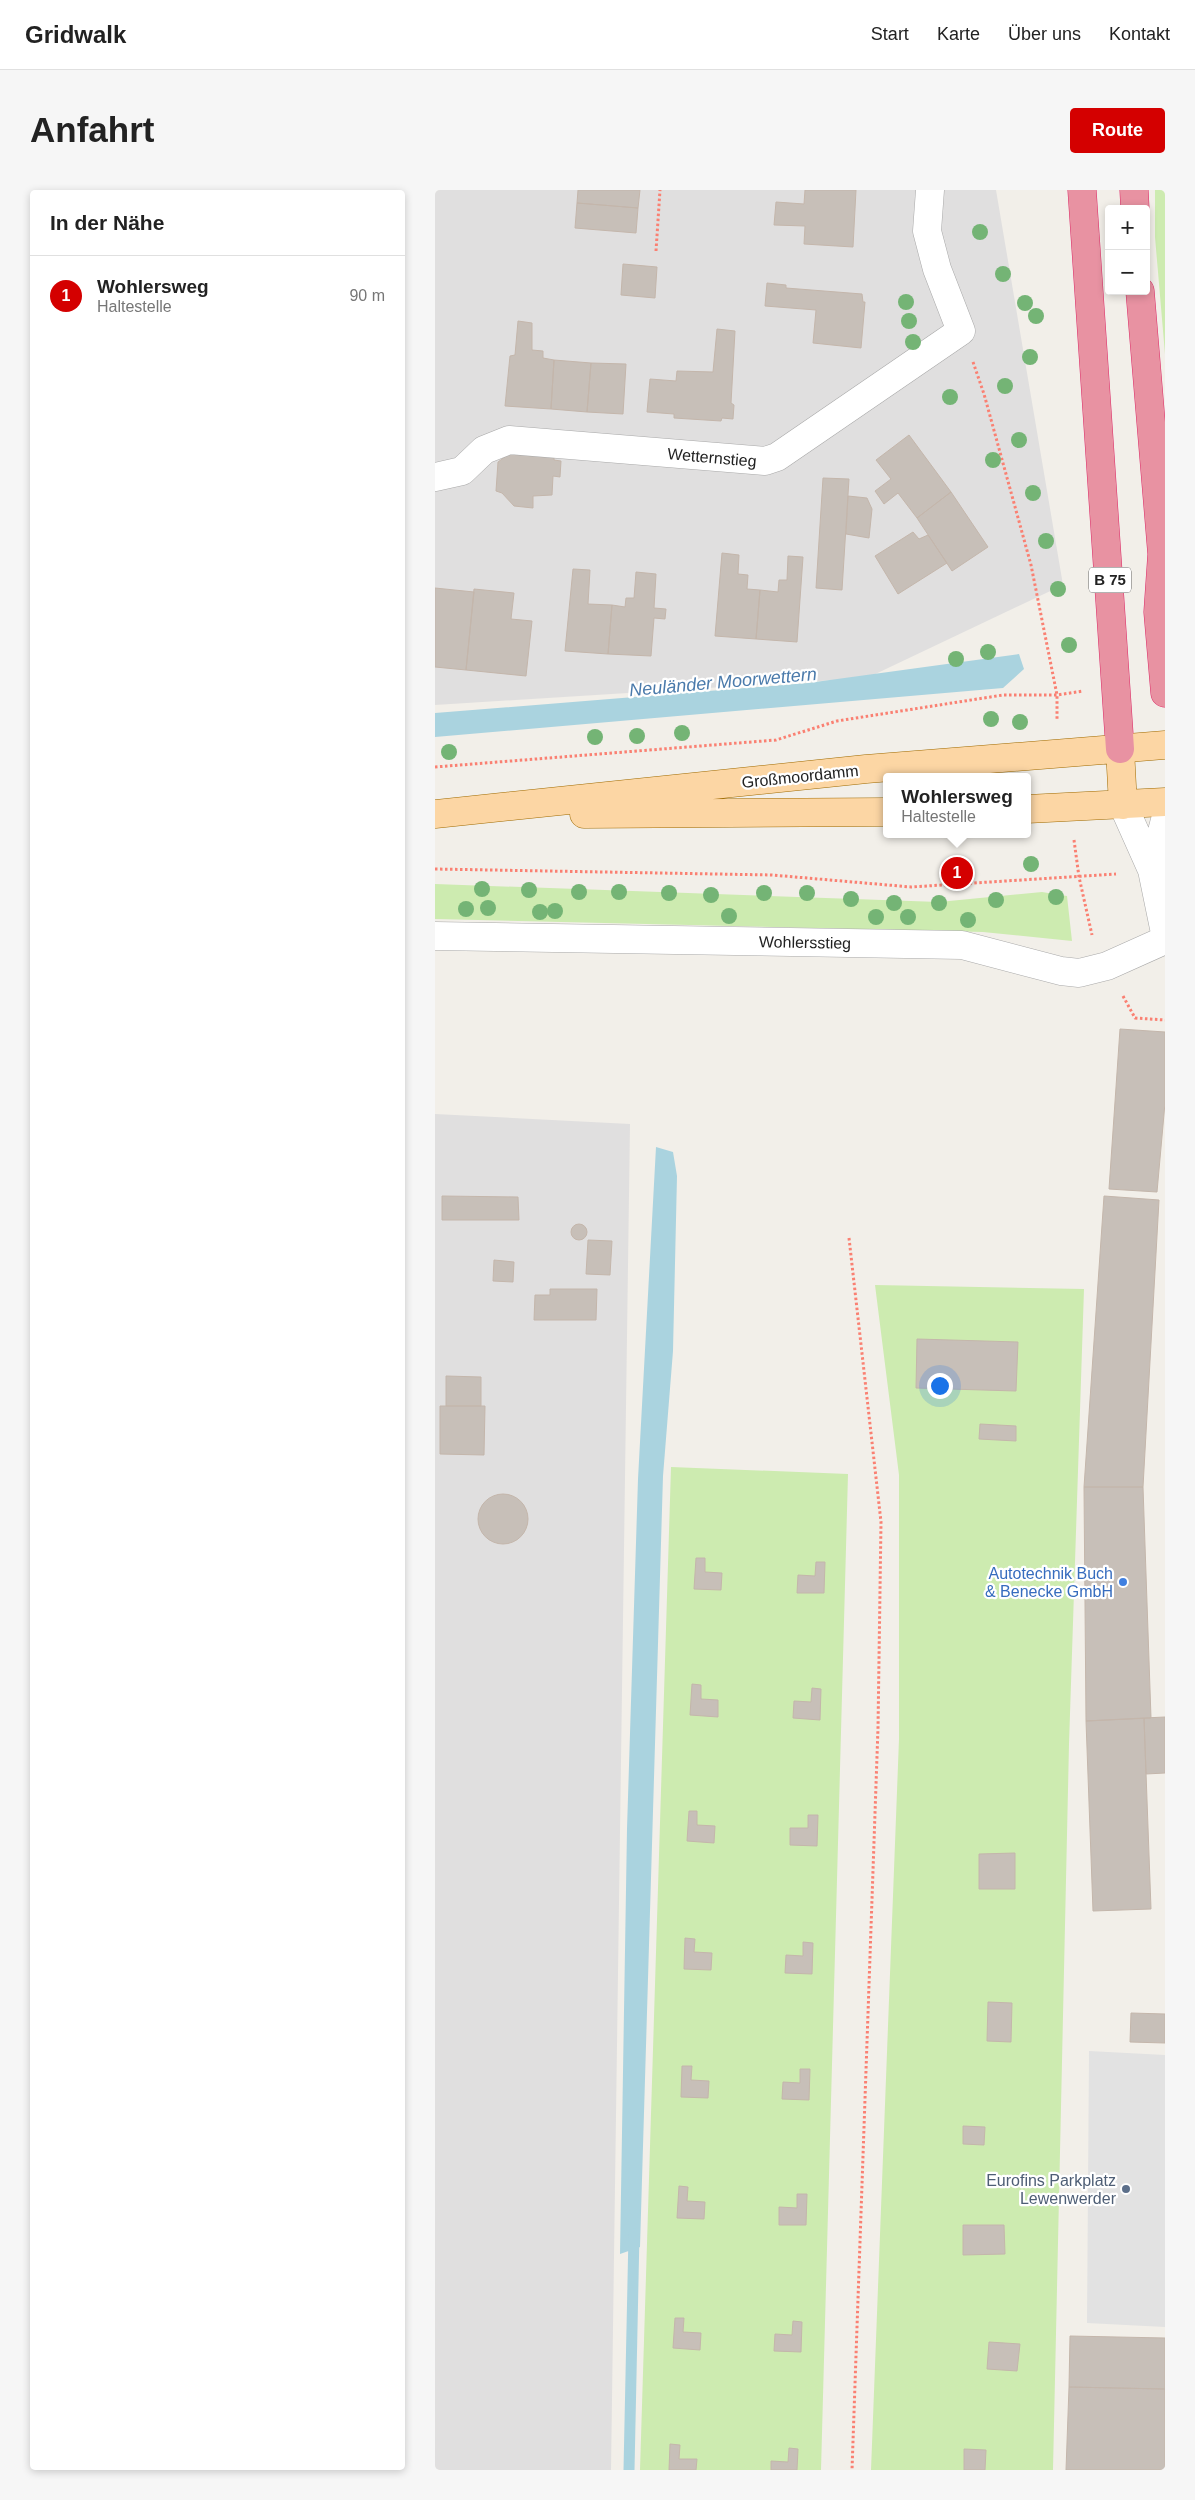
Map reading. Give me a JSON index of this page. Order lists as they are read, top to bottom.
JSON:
{
  "streets": {
    "highway": ["B 75"],
    "main road": ["Großmoordamm"],
    "street": ["Wetternstieg", "Wohlersstieg"]
  },
  "crossings": [
    ["B 75", "Großmoordamm"]
  ],
  "water": ["Neuländer Moorwettern"],
  "places": ["Autotechnik Buch & Benecke GmbH", "Eurofins Parkplatz Lewenwerder"],
  "page": {
    "header": "Gridwalk",
    "nav": [
      "Start",
      "Karte",
      "Über uns",
      "Kontakt"
    ],
    "buttons": "Route",
    "title": "Anfahrt",
    "heading": "In der Nähe",
    "map_buttons": ["+", "−"],
    "list": [
      {
        "mark": "1",
        "name": "Wohlersweg",
        "note": "Haltestelle",
        "value": "90 m"
      }
    ],
    "popup": ["Wohlersweg", "Haltestelle"],
    "pins": "1"
  }
}
